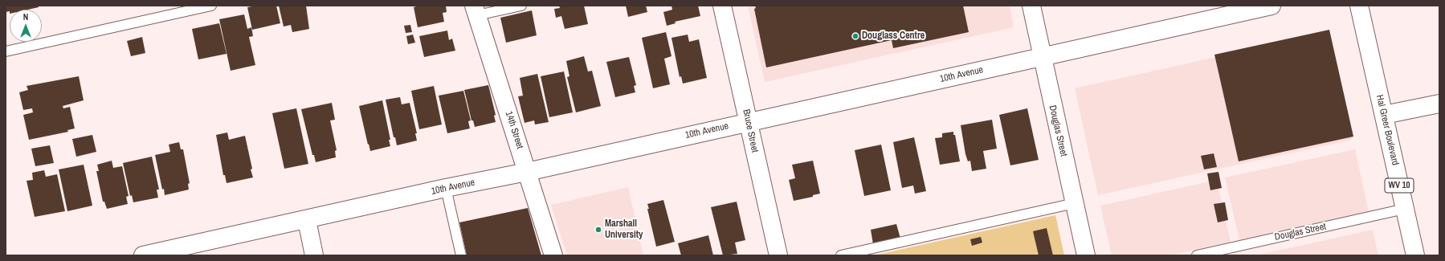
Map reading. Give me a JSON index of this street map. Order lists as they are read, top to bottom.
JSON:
{
  "streets": {
    "street": [
      "10th Avenue",
      "14th Street",
      "Hal Greer Boulevard",
      "Bruce Street",
      "Douglas Street",
      "WV 10"
    ]
  },
  "crossings": [
    ["10th Avenue", "14th Street"],
    ["10th Avenue", "Bruce Street"],
    ["10th Avenue", "Douglas Street"],
    ["Hal Greer Boulevard", "Douglas Street"]
  ],
  "places": ["Douglass Centre", "Marshall University"],
  "north": "top"
}
